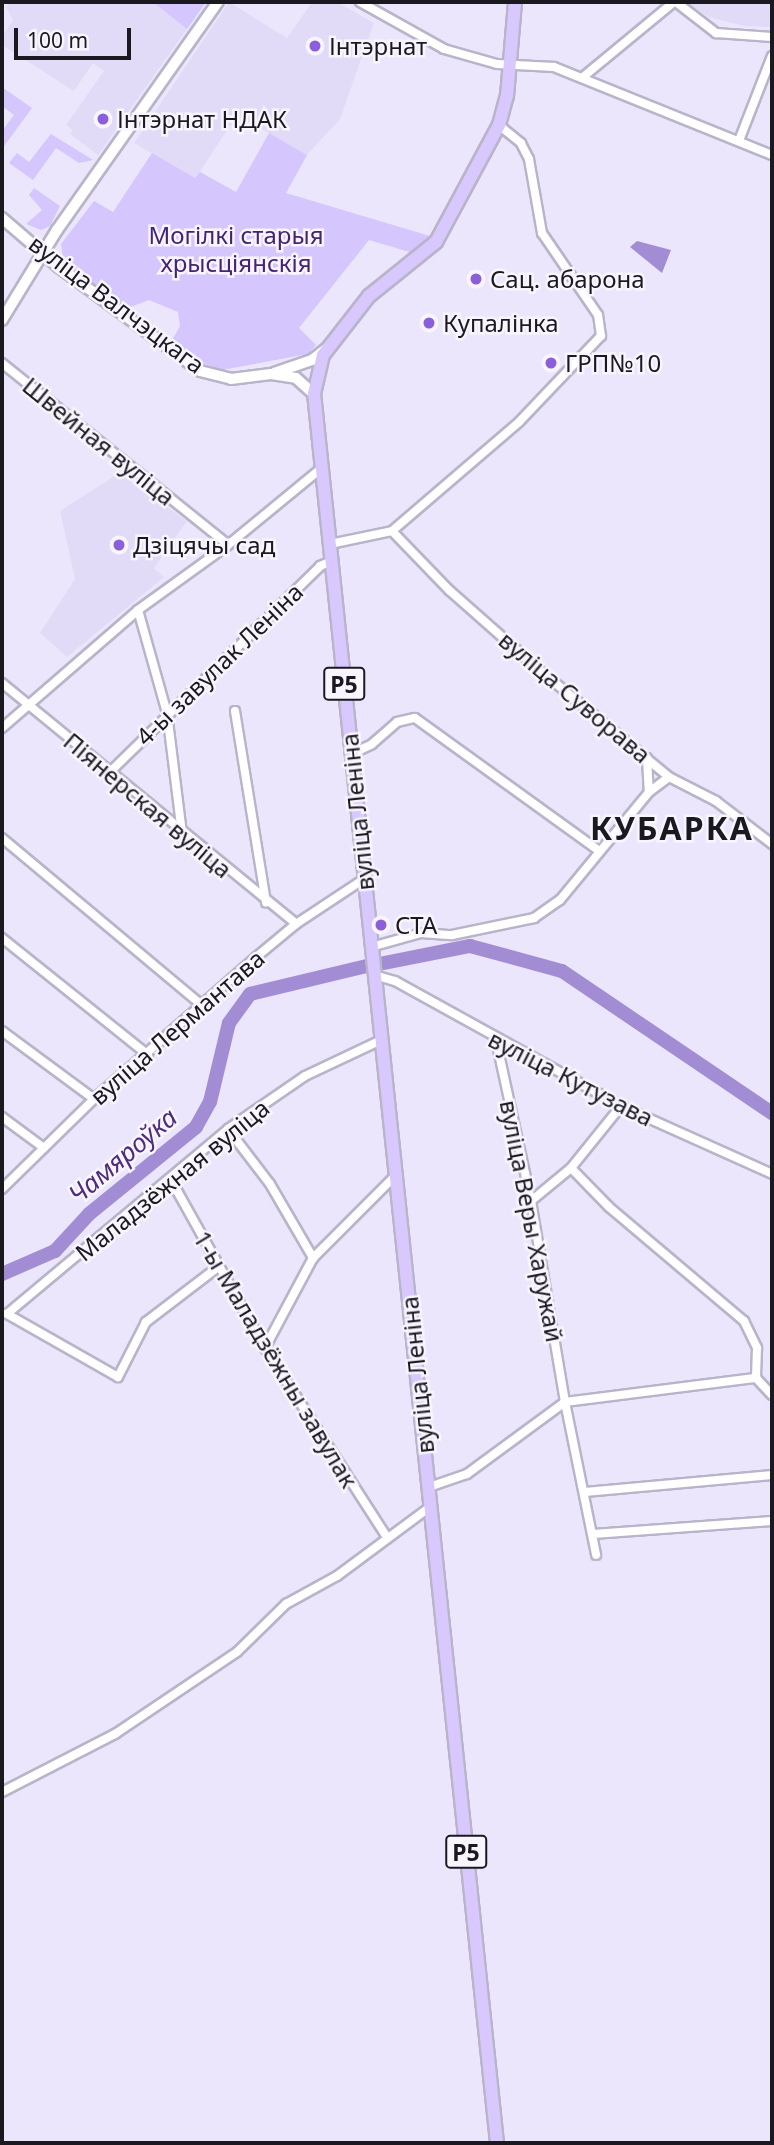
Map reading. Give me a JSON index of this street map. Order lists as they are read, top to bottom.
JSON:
{
  "streets": {
    "main road": ["Р5", "вуліца Леніна"],
    "street": [
      "вуліца Валчэцкага",
      "Швейная вуліца",
      "4-ы завулак Леніна",
      "вуліца Суворава",
      "Піянерская вуліца",
      "вуліца Лермантава",
      "вуліца Кутузава",
      "Маладзёжная вуліца",
      "вуліца Веры Харужай",
      "1-ы Маладзёжны завулак"
    ]
  },
  "crossings": [
    ["вуліца Валчэцкага", "вуліца Леніна"],
    ["4-ы завулак Леніна", "Піянерская вуліца"],
    ["4-ы завулак Леніна", "вуліца Леніна"],
    ["Піянерская вуліца", "вуліца Лермантава"],
    ["вуліца Леніна", "вуліца Лермантава"],
    ["вуліца Леніна", "вуліца Кутузава"],
    ["вуліца Леніна", "Маладзёжная вуліца"],
    ["вуліца Кутузава", "вуліца Веры Харужай"],
    ["Маладзёжная вуліца", "1-ы Маладзёжны завулак"]
  ],
  "districts": ["КУБАРКА"],
  "water": ["Чамяроўка"],
  "parks": ["Могілкі старыя хрысціянскія"],
  "places": [
    "Інтэрнат",
    "Інтэрнат НДАК",
    "Сац. абарона",
    "Купалінка",
    "ГРП№10",
    "Дзіцячы сад",
    "СТА"
  ],
  "scale_bar": "100 m"
}
